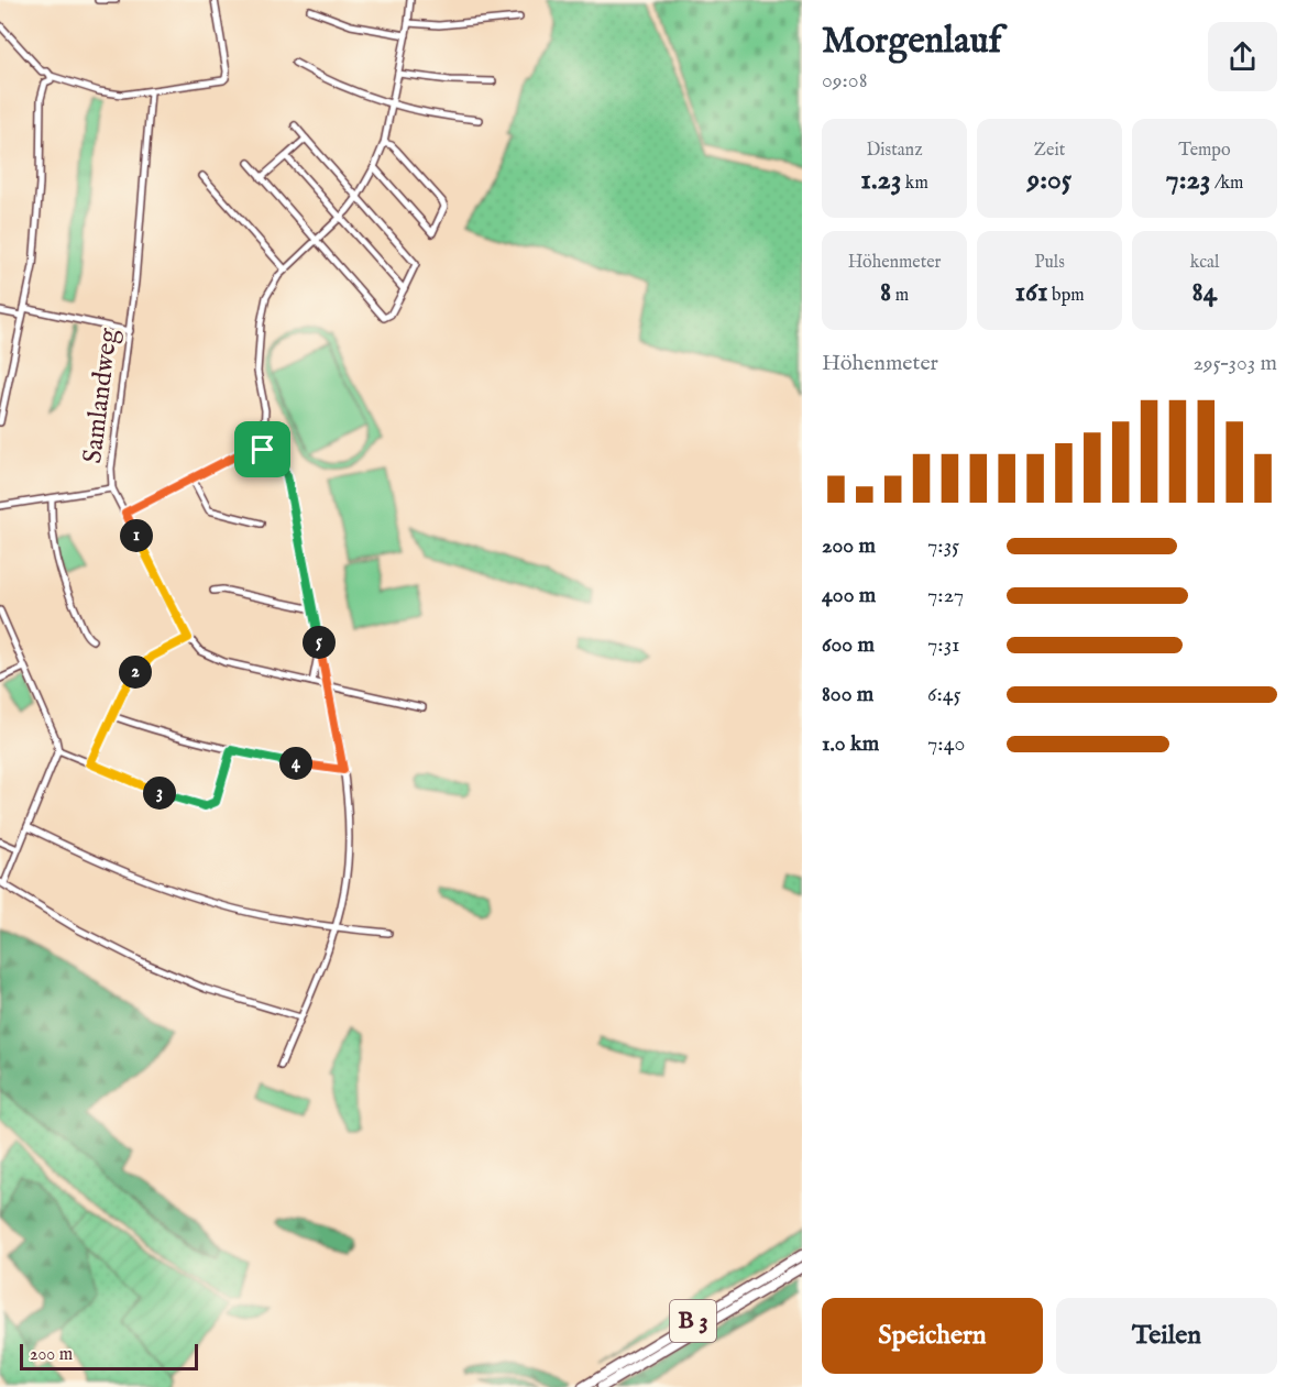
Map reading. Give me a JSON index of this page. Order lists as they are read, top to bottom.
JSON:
{
  "streets": {
    "highway": ["B 3"],
    "street": ["Samlandweg"]
  },
  "scale_bar": "200 m",
  "page": {
    "heading": ["Morgenlauf", "09:08"],
    "stats": [
      ["Distanz", "1.23 km"],
      ["Zeit", "9:05"],
      ["Tempo", "7:23 /km"],
      ["Höhenmeter", "8 m"],
      ["Puls", "161 bpm"],
      ["kcal", "84"]
    ],
    "chart": ["Höhenmeter", "295–303 m"],
    "pins": [
      "1",
      "5",
      "2",
      "4",
      "3"
    ],
    "list": [
      {
        "name": "200 m",
        "note": "7:35"
      },
      {
        "name": "400 m",
        "note": "7:27"
      },
      {
        "name": "600 m",
        "note": "7:31"
      },
      {
        "name": "800 m",
        "note": "6:45"
      },
      {
        "name": "1.0 km",
        "note": "7:40"
      }
    ],
    "buttons": ["Speichern", "Teilen"],
    "scale": "200 m"
  }
}
